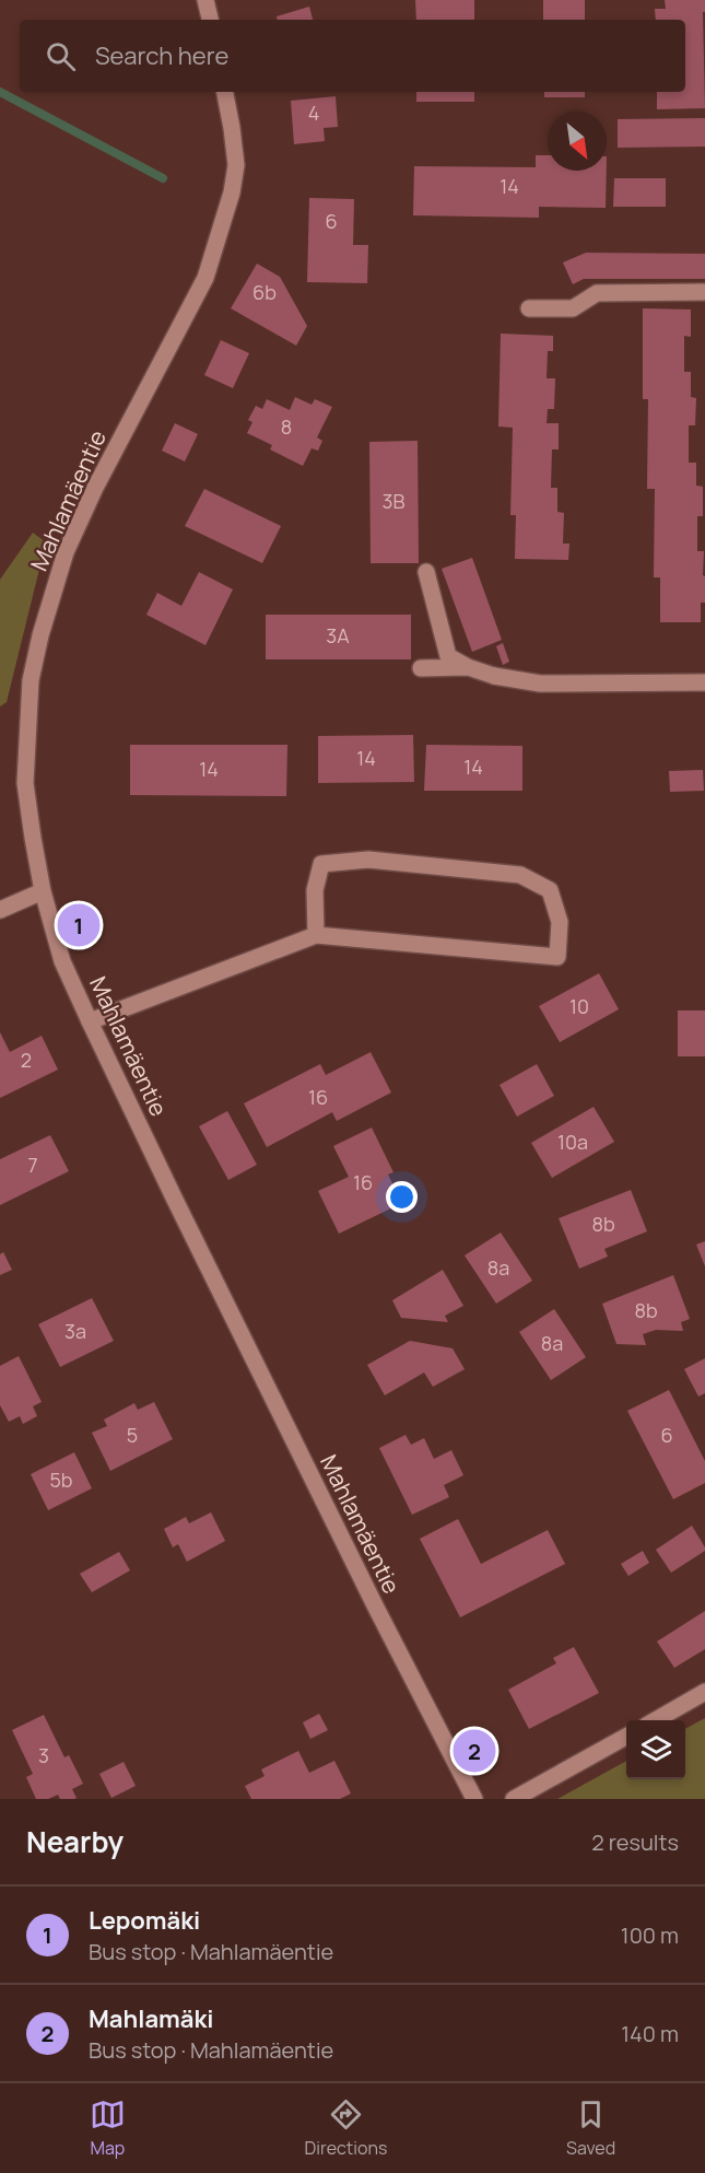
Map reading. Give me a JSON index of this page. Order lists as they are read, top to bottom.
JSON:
{
  "streets": {
    "street": ["Mahlamäentie"]
  },
  "house_numbers": [
    "4",
    "14",
    "6",
    "6b",
    "8",
    "3B",
    "3A",
    "14",
    "14",
    "14",
    "10",
    "2",
    "16",
    "10a",
    "7",
    "16",
    "8b",
    "8a",
    "8b",
    "3a",
    "8a",
    "5",
    "6",
    "5b",
    "3"
  ],
  "north": "bottom right",
  "page": {
    "search": "Search here",
    "pins": ["1", "2"],
    "heading": ["Nearby", "2 results"],
    "list": [
      {
        "mark": "1",
        "name": "Lepomäki",
        "note": "Bus stop · Mahlamäentie",
        "value": "100 m"
      },
      {
        "mark": "2",
        "name": "Mahlamäki",
        "note": "Bus stop · Mahlamäentie",
        "value": "140 m"
      }
    ],
    "nav": ["Map", "Directions", "Saved"]
  }
}
